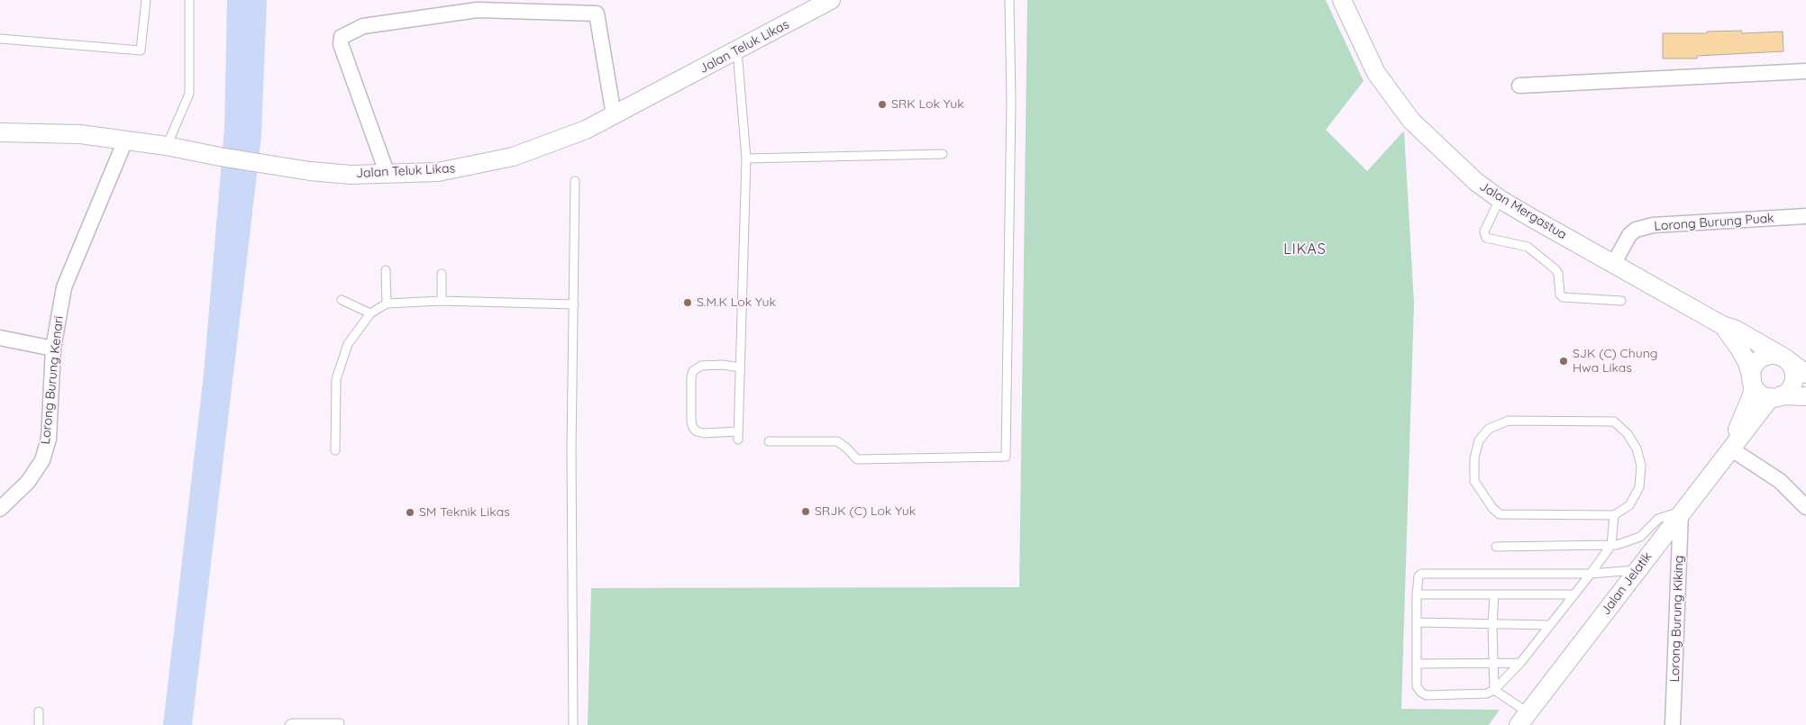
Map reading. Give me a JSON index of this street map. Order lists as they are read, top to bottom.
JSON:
{
  "streets": {
    "street": [
      "Jalan Teluk Likas",
      "Jalan Mergastua",
      "Lorong Burung Puak",
      "Lorong Burung Kenari",
      "Jalan Jelatik",
      "Lorong Burung Kiking"
    ]
  },
  "crossings": [
    ["Jalan Teluk Likas", "Lorong Burung Kenari"],
    ["Jalan Mergastua", "Lorong Burung Puak"],
    ["Jalan Mergastua", "Jalan Jelatik"],
    ["Jalan Jelatik", "Lorong Burung Kiking"]
  ],
  "districts": ["LIKAS"],
  "places": [
    "SRK Lok Yuk",
    "S.M.K Lok Yuk",
    "SJK (C) Chung Hwa Likas",
    "SRJK (C) Lok Yuk",
    "SM Teknik Likas"
  ]
}
